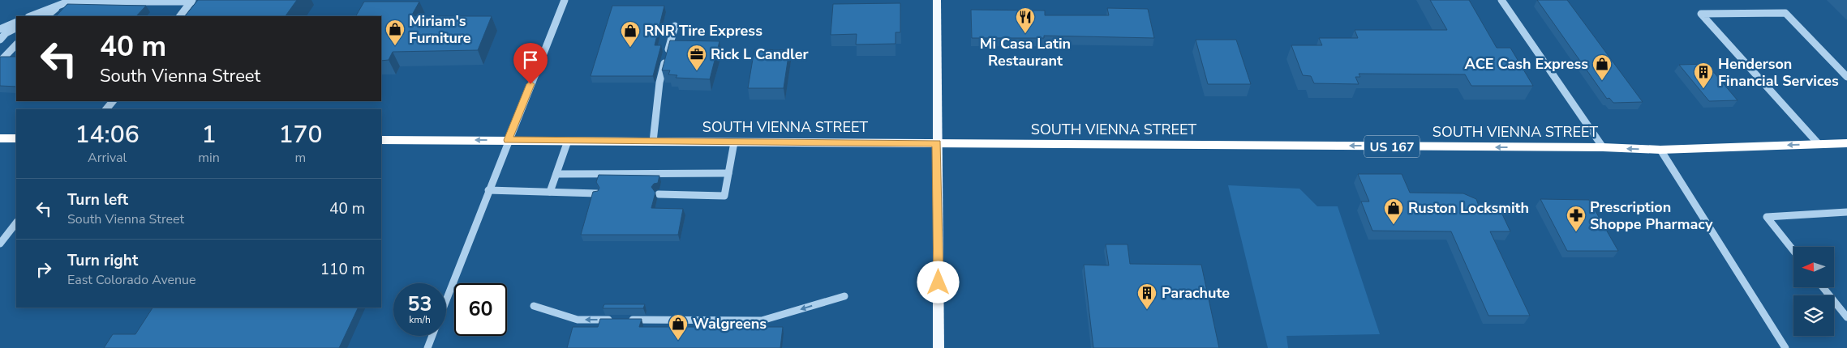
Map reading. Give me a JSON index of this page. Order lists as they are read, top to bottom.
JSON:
{
  "streets": {
    "highway": ["SOUTH VIENNA STREET", "US 167"]
  },
  "one_way": ["SOUTH VIENNA STREET"],
  "places": {
    "restaurant": ["Mi Casa Latin Restaurant"],
    "shop": [
      "Miriam's Furniture",
      "RNR Tire Express",
      "ACE Cash Express",
      "Ruston Locksmith",
      "Walgreens"
    ],
    "office": ["Rick L Candler"],
    "building": ["Henderson Financial Services", "Parachute"],
    "pharmacy": ["Prescription Shoppe Pharmacy"]
  },
  "north": "left",
  "page": {
    "turn": ["40 m", "South Vienna Street"],
    "eta": [
      "14:06",
      "Arrival",
      "1",
      "min",
      "170",
      "m"
    ],
    "list": [
      {
        "name": "Turn left",
        "note": "South Vienna Street",
        "value": "40 m"
      },
      {
        "name": "Turn right",
        "note": "East Colorado Avenue",
        "value": "110 m"
      }
    ],
    "speed": "53 km/h",
    "limit": "60"
  }
}
